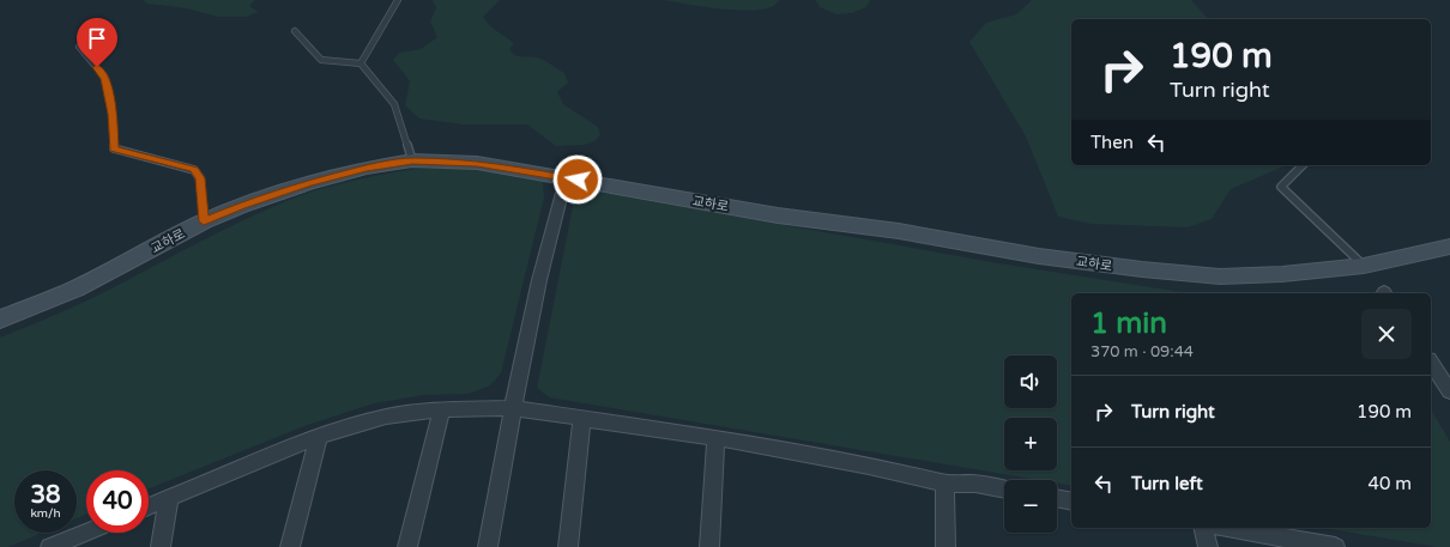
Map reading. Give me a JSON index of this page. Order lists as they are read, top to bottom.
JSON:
{
  "streets": {
    "street": ["교하로"]
  },
  "page": {
    "turn": ["190 m", "Turn right"],
    "then": "Then",
    "heading": ["1 min", "370 m · 09:44"],
    "map_buttons": ["+", "−"],
    "list": [
      {
        "name": "Turn right",
        "value": "190 m"
      },
      {
        "name": "Turn left",
        "value": "40 m"
      }
    ],
    "speed": "38 km/h",
    "limit": "40"
  }
}
